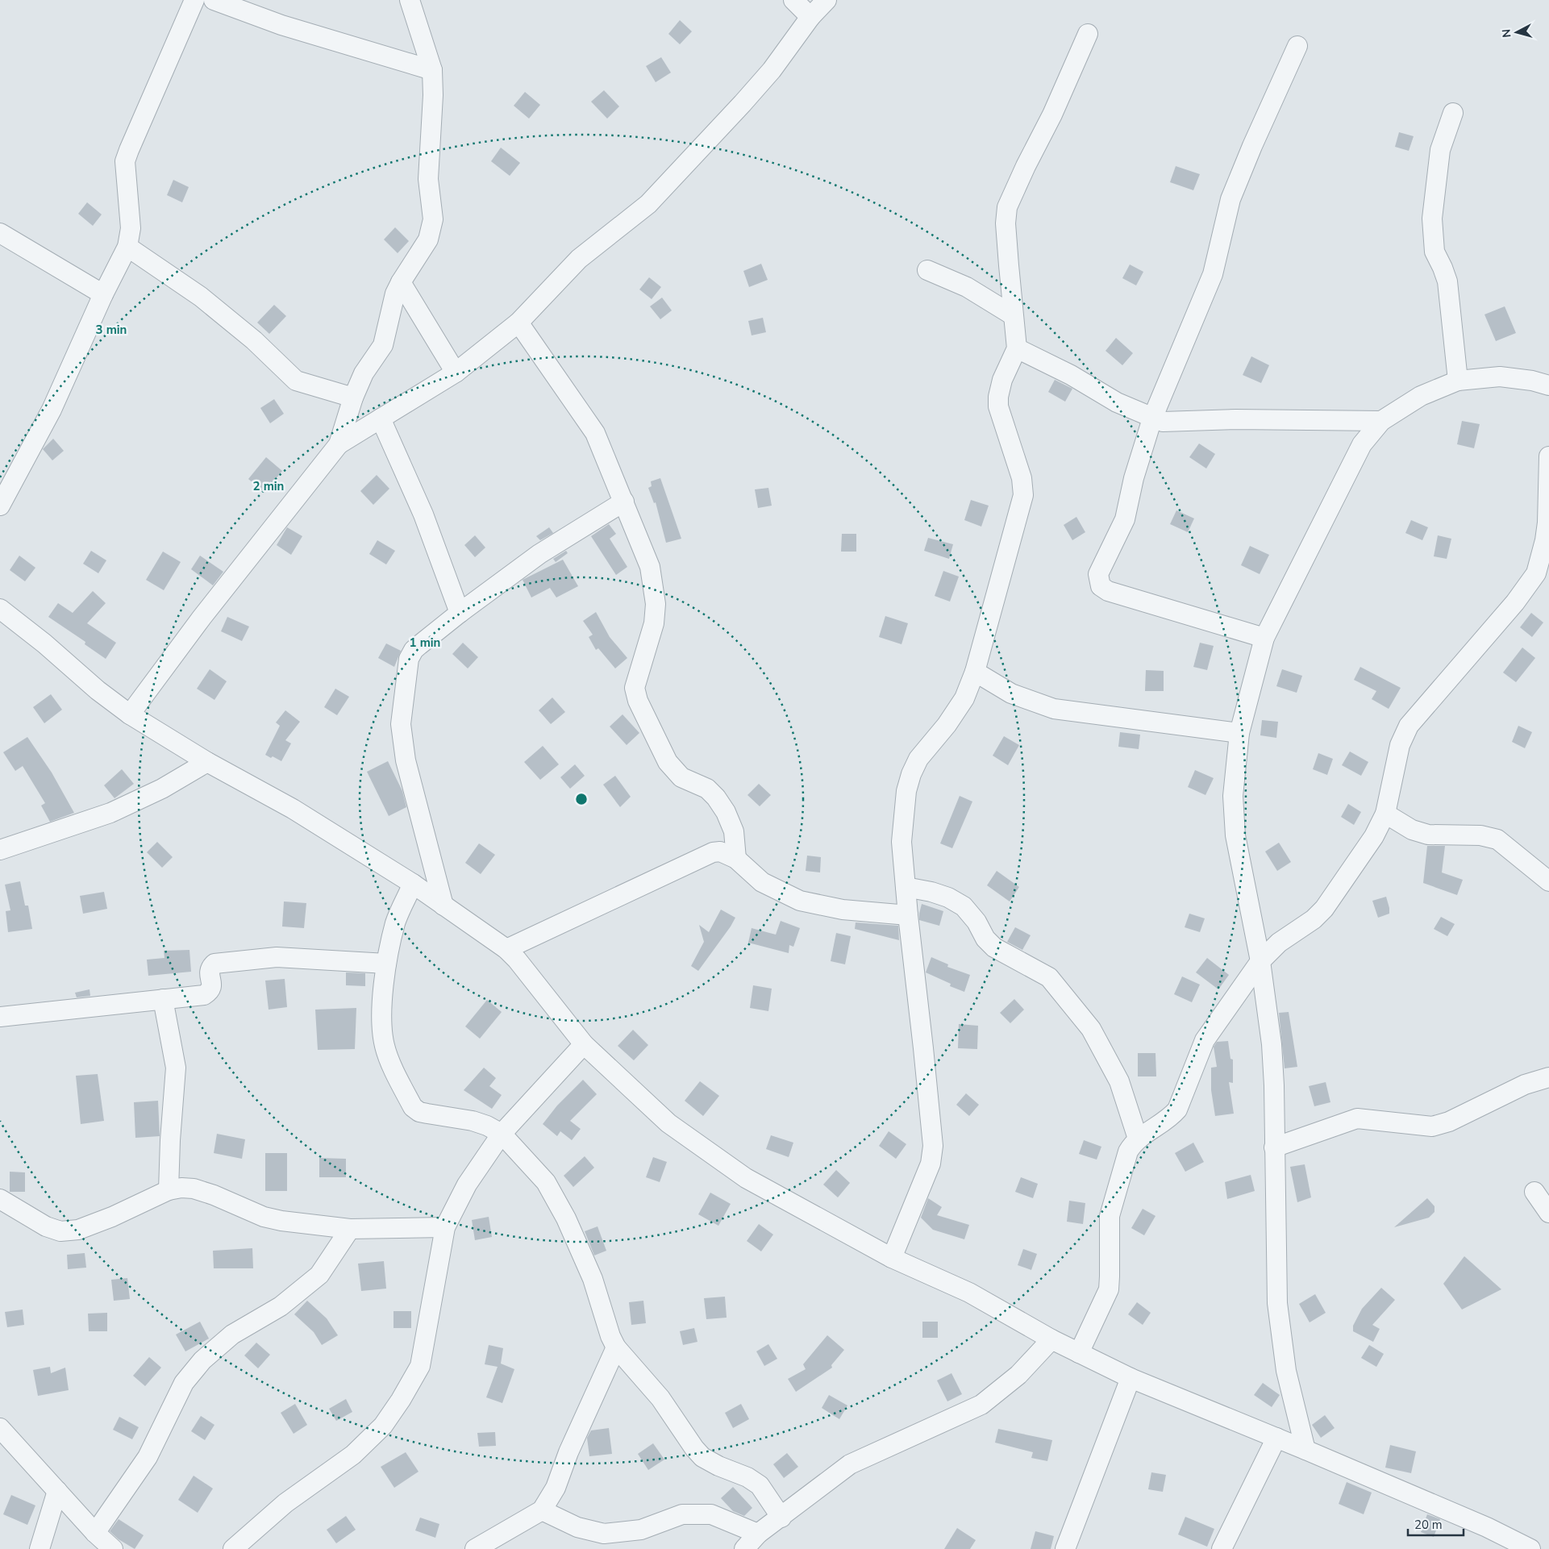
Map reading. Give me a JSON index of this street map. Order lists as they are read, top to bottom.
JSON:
{
  "scale_bar": "20 m",
  "north": "left",
  "rings": ["3 min", "2 min", "1 min"]
}
